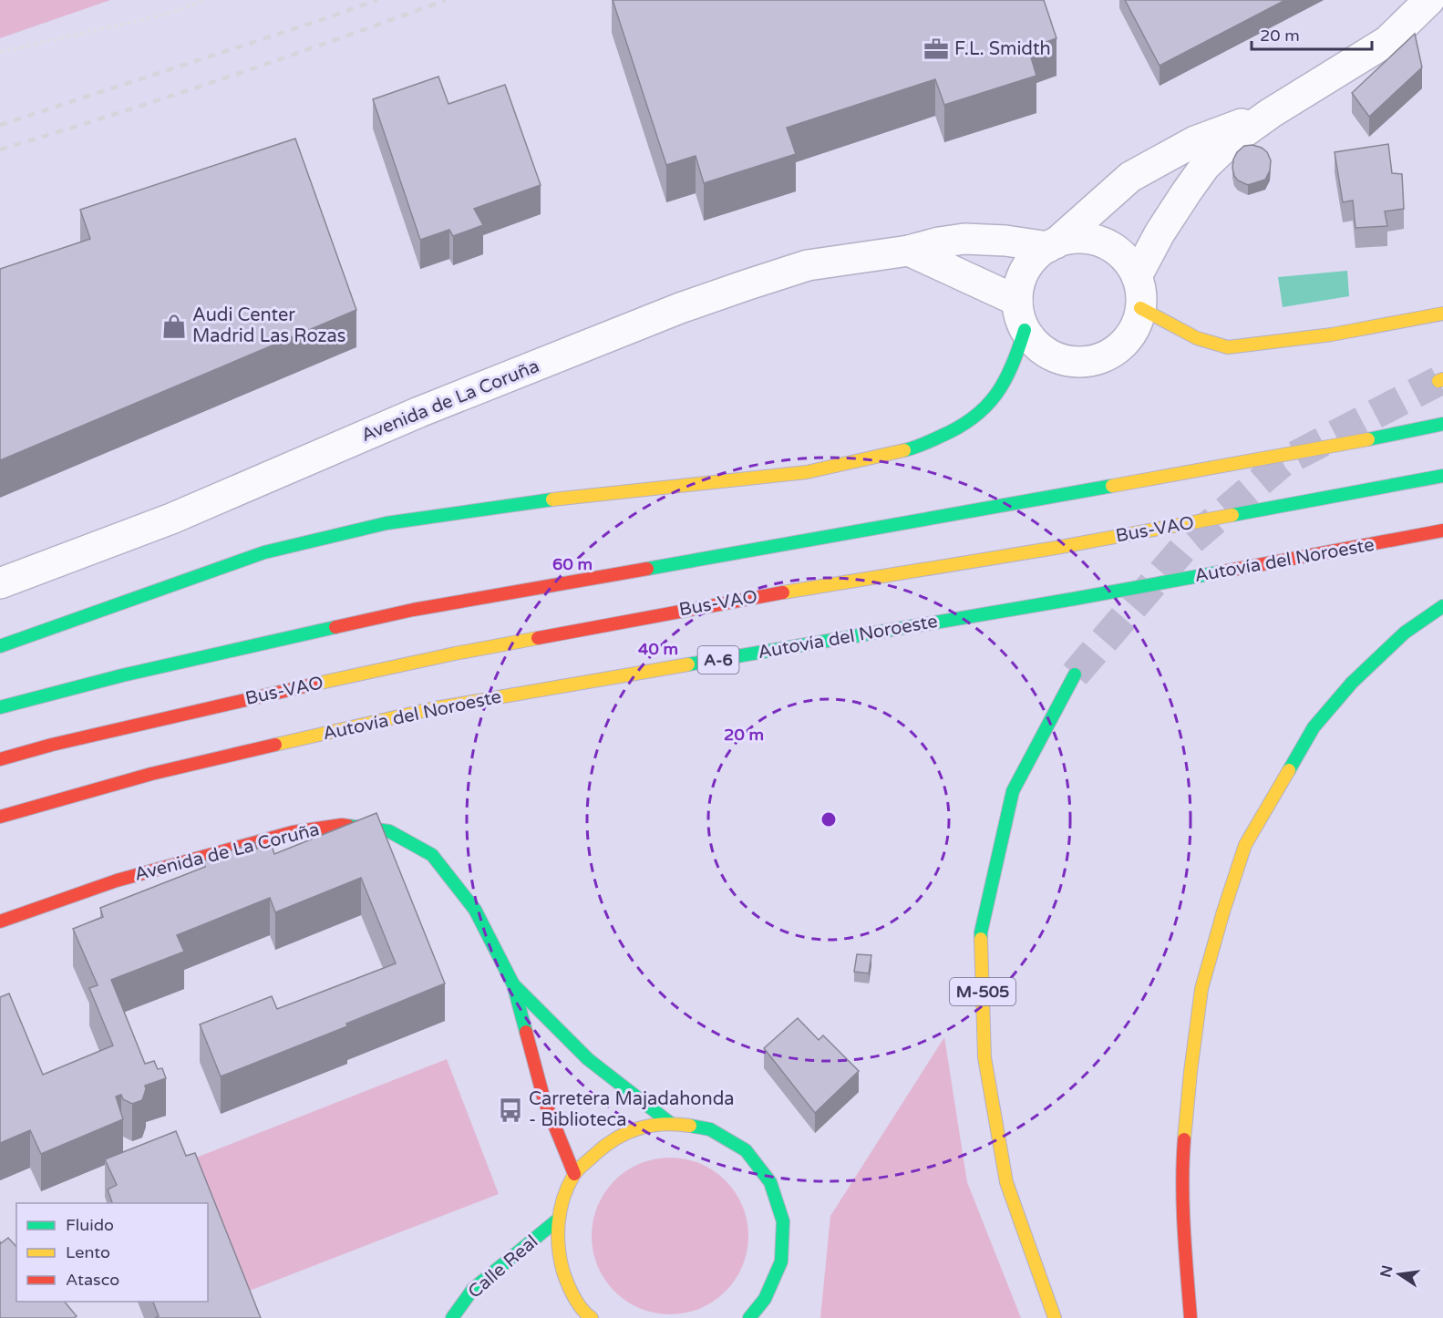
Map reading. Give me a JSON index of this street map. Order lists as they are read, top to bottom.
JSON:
{
  "streets": {
    "main road": [
      "Avenida de La Coruña",
      "Bus-VAO",
      "Autovía del Noroeste",
      "A-6",
      "M-505",
      "Calle Real"
    ]
  },
  "places": {
    "office": ["F.L. Smidth"],
    "shop": ["Audi Center Madrid Las Rozas"],
    "bus stop": ["Carretera Majadahonda - Biblioteca"]
  },
  "legend": ["Fluido", "Lento", "Atasco"],
  "scale_bar": "20 m",
  "north": "left",
  "rings": ["60 m", "40 m", "20 m"]
}
